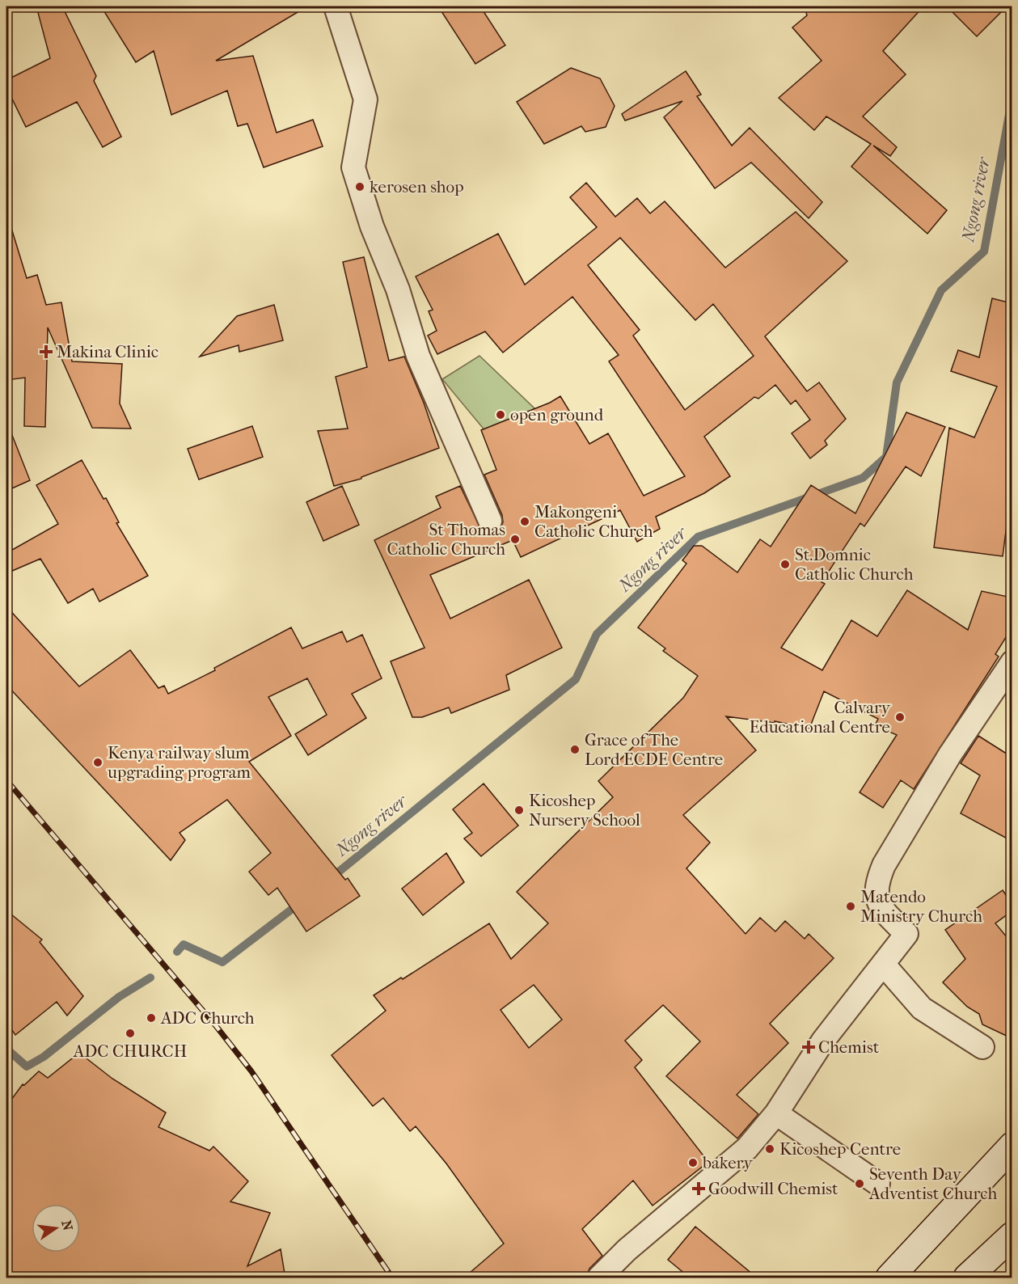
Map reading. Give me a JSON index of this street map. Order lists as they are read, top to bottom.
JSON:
{
  "water": ["Ngong river"],
  "places": {
    "other": [
      "kerosen shop",
      "open ground",
      "Makongeni Catholic Church",
      "St Thomas Catholic Church",
      "St.Domnic Catholic Church",
      "Calvary Educational Centre",
      "Grace of The Lord ECDE Centre",
      "Kenya railway slum upgrading program",
      "Kicoshep Nursery School",
      "Matendo Ministry Church",
      "ADC Church",
      "ADC CHURCH",
      "Kicoshep Centre",
      "bakery",
      "Seventh Day Adventist Church"
    ],
    "health": ["Makina Clinic", "Chemist", "Goodwill Chemist"]
  },
  "north": "right"
}
